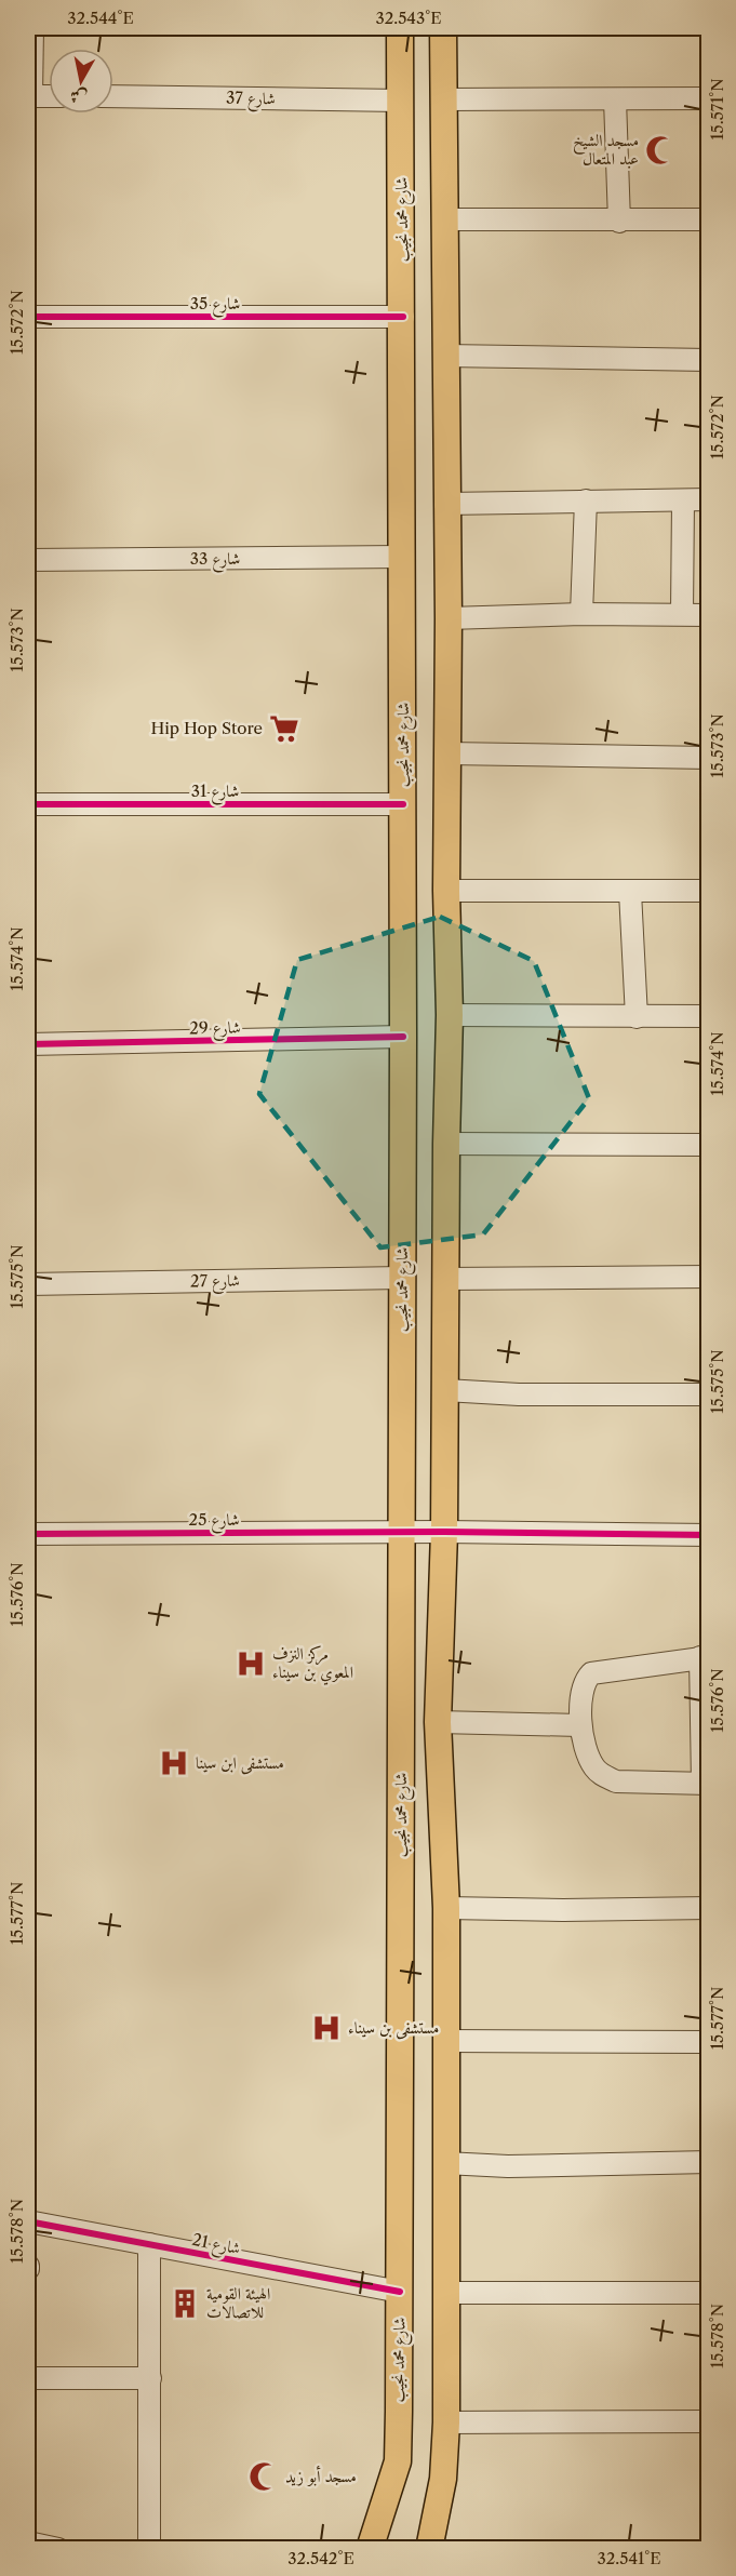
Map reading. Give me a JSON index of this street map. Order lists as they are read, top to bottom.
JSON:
{
  "streets": {
    "main road": ["شارع محمد نجيب"],
    "street": [
      "شارع 37",
      "شارع 35",
      "شارع 33",
      "شارع 31",
      "شارع 29",
      "شارع 27",
      "شارع 25",
      "شارع 21"
    ]
  },
  "crossings": [
    ["شارع 37", "شارع محمد نجيب"],
    ["شارع محمد نجيب", "شارع 35"],
    ["شارع محمد نجيب", "شارع 33"],
    ["شارع محمد نجيب", "شارع 31"],
    ["شارع محمد نجيب", "شارع 29"],
    ["شارع محمد نجيب", "شارع 27"],
    ["شارع محمد نجيب", "شارع 25"],
    ["شارع محمد نجيب", "شارع 21"]
  ],
  "places": {
    "mosque": ["مسجد الشيخ عبد المتعال", "مسجد أبو زيد"],
    "supermarket": ["Hip Hop Store"],
    "hospital": ["مركز النزف المعوي بن سيناء", "مستشفى ابن سينا", "مستشفى بن سيناء"],
    "building": ["الهيئة القومية للاتصالات"]
  },
  "north": "bottom",
  "coordinates": [
    "32.544°E",
    "32.543°E",
    "15.571°N",
    "15.572°N",
    "15.573°N",
    "15.574°N",
    "15.575°N",
    "15.576°N",
    "15.577°N",
    "15.578°N",
    "32.542°E",
    "32.541°E"
  ]
}
